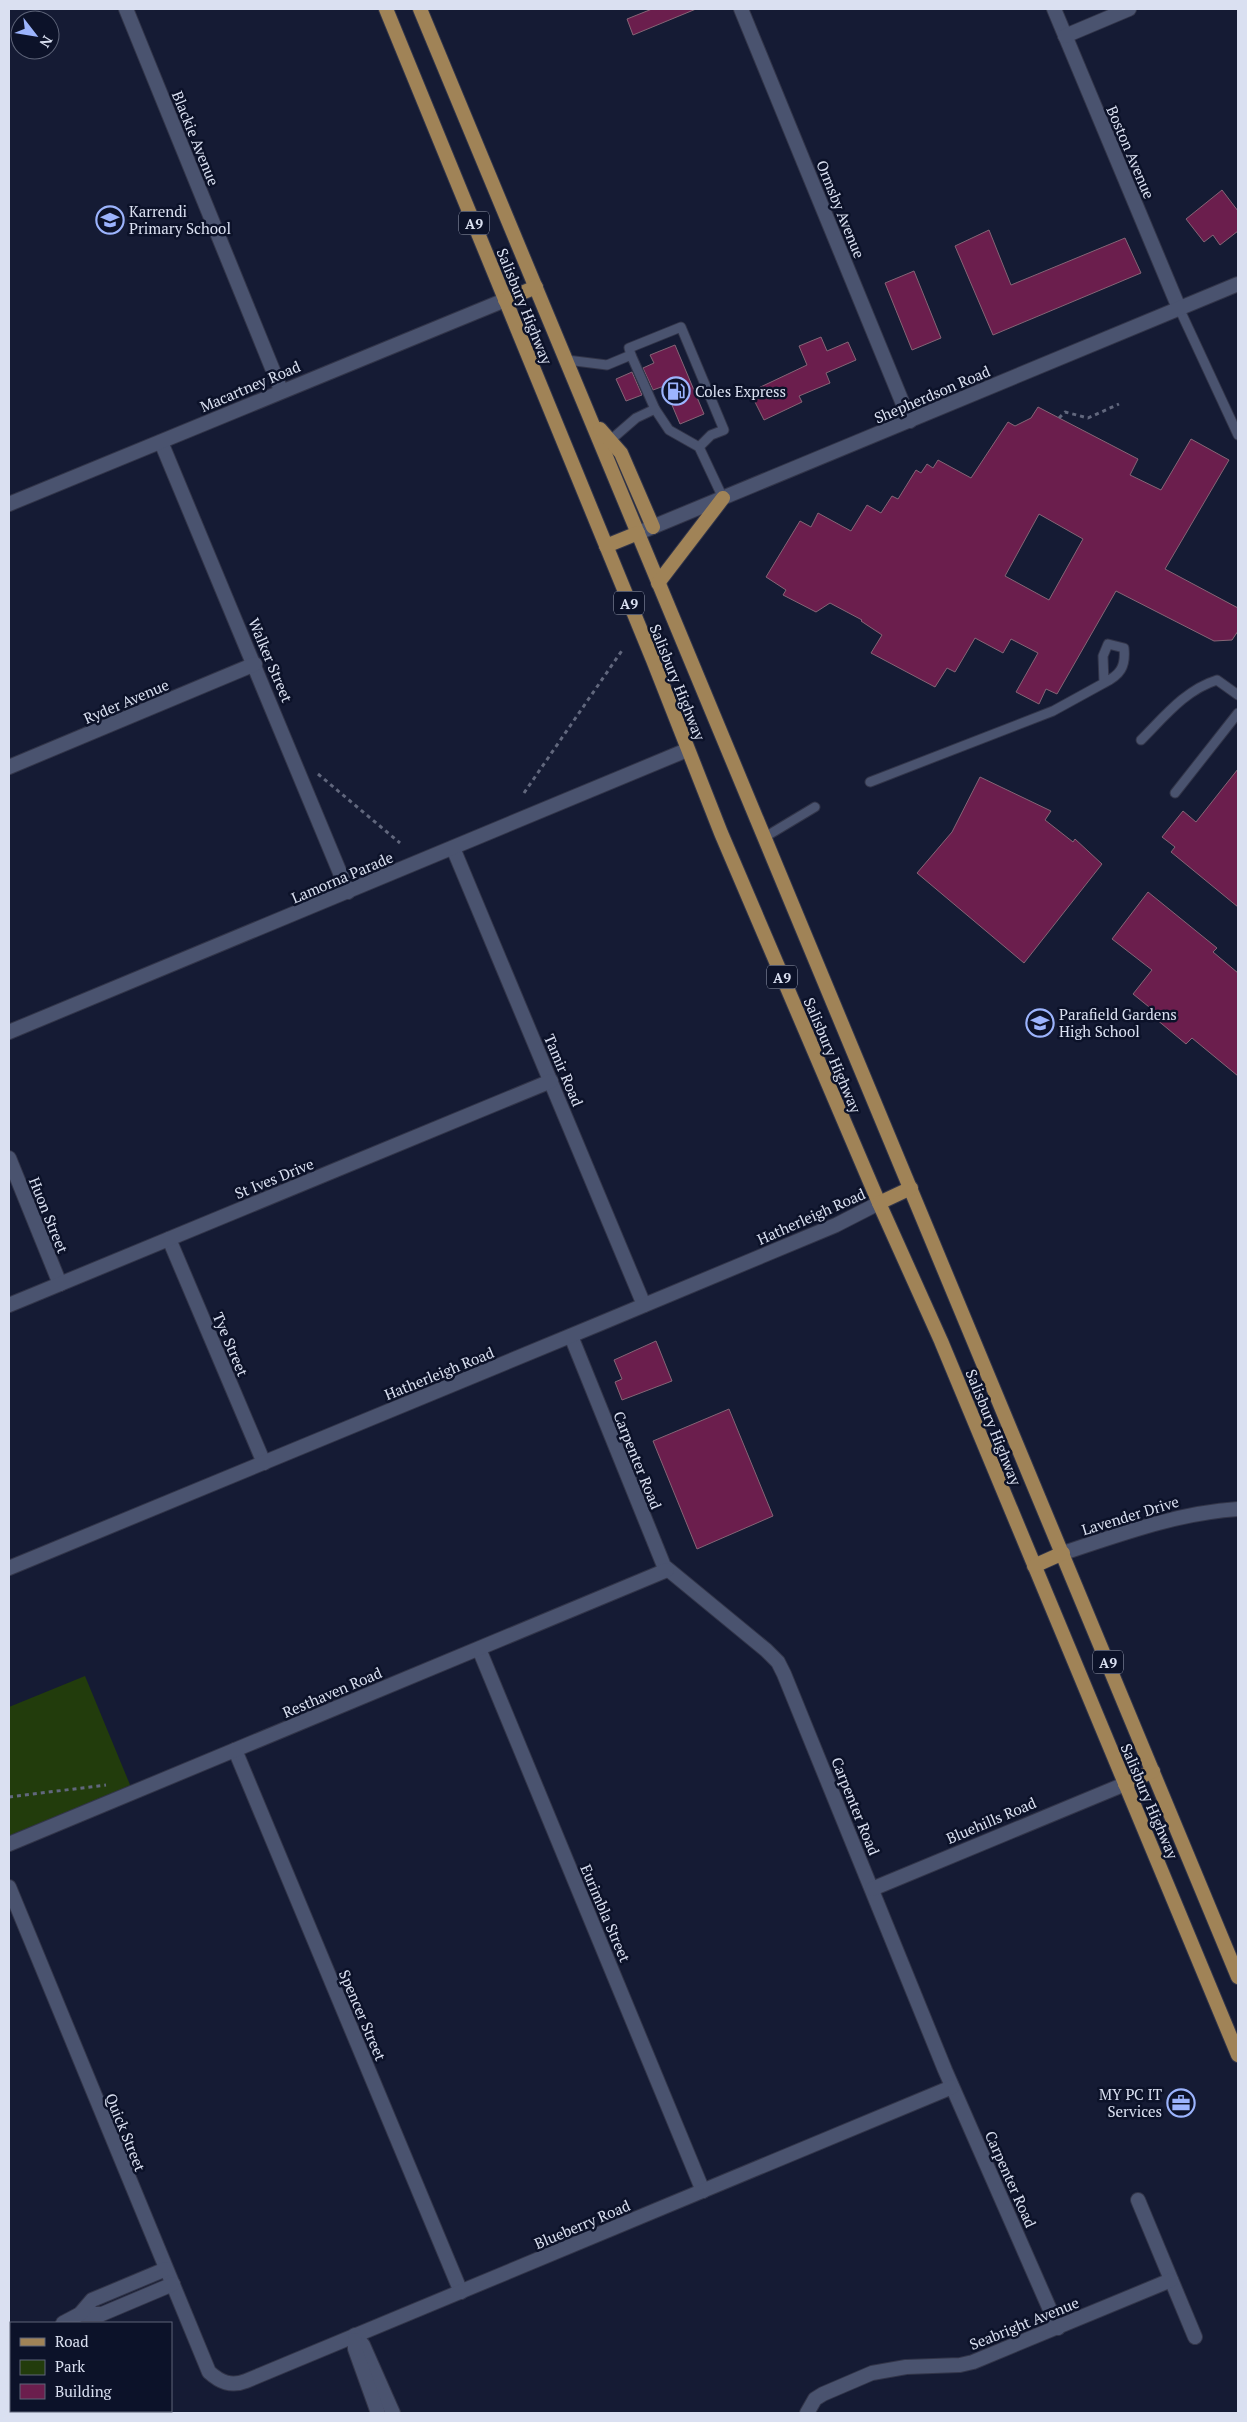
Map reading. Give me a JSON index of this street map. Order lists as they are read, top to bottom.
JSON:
{
  "streets": {
    "main road": ["A9", "Salisbury Highway"],
    "street": [
      "Blackie Avenue",
      "Boston Avenue",
      "Ormsby Avenue",
      "Macartney Road",
      "Shepherdson Road",
      "Walker Street",
      "Ryder Avenue",
      "Lamorna Parade",
      "Tamir Road",
      "St Ives Drive",
      "Huon Street",
      "Hatherleigh Road",
      "Tye Street",
      "Carpenter Road",
      "Lavender Drive",
      "Resthaven Road",
      "Bluehills Road",
      "Eurimbla Street",
      "Spencer Street",
      "Quick Street",
      "Blueberry Road",
      "Seabright Avenue"
    ]
  },
  "crossings": [
    ["Blackie Avenue", "Macartney Road"],
    ["Boston Avenue", "Shepherdson Road"],
    ["Ormsby Avenue", "Shepherdson Road"],
    ["Salisbury Highway", "Macartney Road"],
    ["Salisbury Highway", "Shepherdson Road"],
    ["Salisbury Highway", "Lamorna Parade"],
    ["Salisbury Highway", "Hatherleigh Road"],
    ["Salisbury Highway", "Lavender Drive"],
    ["Salisbury Highway", "Bluehills Road"],
    ["Macartney Road", "Walker Street"],
    ["Walker Street", "Ryder Avenue"],
    ["Walker Street", "Lamorna Parade"],
    ["Lamorna Parade", "Tamir Road"],
    ["Tamir Road", "St Ives Drive"],
    ["Tamir Road", "Hatherleigh Road"],
    ["St Ives Drive", "Huon Street"],
    ["St Ives Drive", "Tye Street"],
    ["Hatherleigh Road", "Tye Street"],
    ["Hatherleigh Road", "Carpenter Road"],
    ["Carpenter Road", "Resthaven Road"],
    ["Carpenter Road", "Bluehills Road"],
    ["Carpenter Road", "Blueberry Road"],
    ["Carpenter Road", "Seabright Avenue"],
    ["Resthaven Road", "Eurimbla Street"],
    ["Resthaven Road", "Spencer Street"],
    ["Eurimbla Street", "Blueberry Road"],
    ["Spencer Street", "Blueberry Road"],
    ["Quick Street", "Blueberry Road"]
  ],
  "places": {
    "school or university": ["Karrendi Primary School", "Parafield Gardens High School"],
    "fuel station": ["Coles Express"],
    "office": ["MY PC IT Services"]
  },
  "legend": ["Road", "Park", "Building"],
  "north": "bottom right"
}
